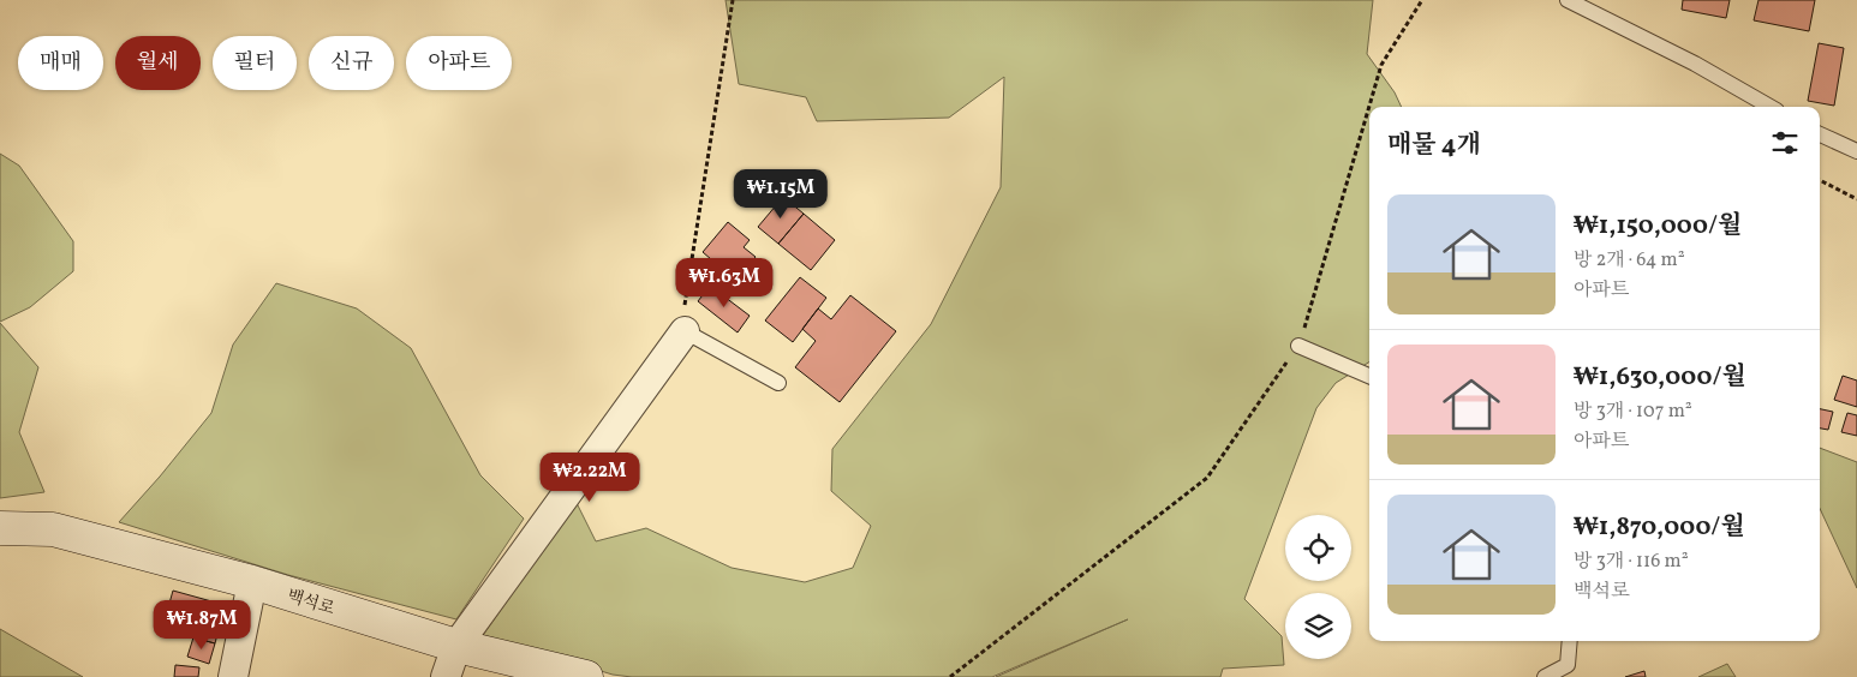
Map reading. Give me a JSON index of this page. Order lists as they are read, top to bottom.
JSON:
{
  "streets": {
    "street": ["백석로"]
  },
  "page": {
    "chip": [
      "매매",
      "월세",
      "필터",
      "신규",
      "아파트"
    ],
    "heading": "매물 4개",
    "price": [
      "₩1.15M",
      "₩1.63M",
      "₩2.22M",
      "₩1.87M"
    ],
    "list": [
      {
        "name": "₩1,150,000/월",
        "note": "방 2개 · 64 m² · 아파트"
      },
      {
        "name": "₩1,630,000/월",
        "note": "방 3개 · 107 m² · 아파트"
      },
      {
        "name": "₩1,870,000/월",
        "note": "방 3개 · 116 m² · 백석로"
      }
    ]
  }
}
